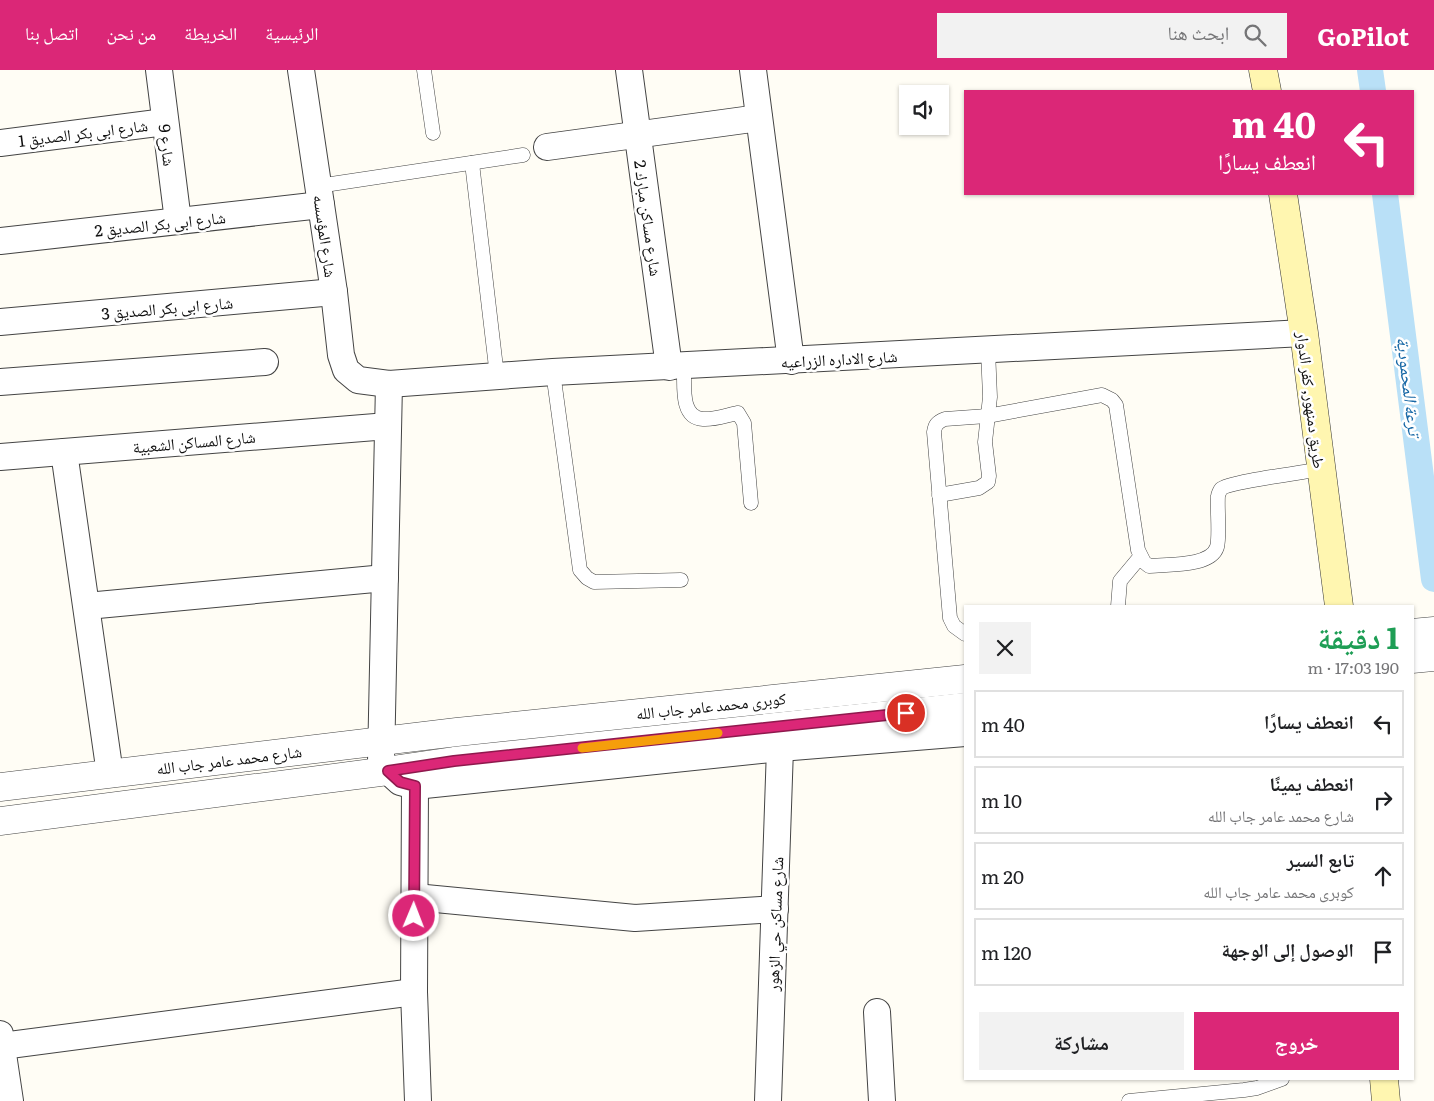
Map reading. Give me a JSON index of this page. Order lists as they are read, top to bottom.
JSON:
{
  "streets": {
    "main road": ["طريق دمنهور, كفر الدوار"],
    "street": [
      "شارع ابى بكر الصديق 1",
      "شارع 9",
      "شارع مساكن مبارك 2",
      "شارع ابى بكر الصديق 2",
      "شارع المؤسسه",
      "شارع ابى بكر الصديق 3",
      "شارع الاداره الزراعيه",
      "شارع المساكن الشعبية",
      "كوبرى محمد عامر جاب الله",
      "شارع محمد عامر جاب الله",
      "شارع مساكن حي الزهور"
    ]
  },
  "crossings": [
    ["شارع ابى بكر الصديق 1", "شارع 9"],
    ["شارع 9", "شارع ابى بكر الصديق 2"],
    ["شارع مساكن مبارك 2", "شارع الاداره الزراعيه"],
    ["شارع ابى بكر الصديق 2", "شارع المؤسسه"],
    ["شارع المؤسسه", "شارع ابى بكر الصديق 3"],
    ["شارع المؤسسه", "شارع الاداره الزراعيه"],
    ["شارع الاداره الزراعيه", "طريق دمنهور, كفر الدوار"],
    ["كوبرى محمد عامر جاب الله", "شارع محمد عامر جاب الله"]
  ],
  "water": ["ترعة المحمودية"],
  "page": {
    "header": "GoPilot",
    "search": "ابحث هنا",
    "nav": [
      "الرئيسية",
      "الخريطة",
      "من نحن",
      "اتصل بنا"
    ],
    "turn": ["40 m", "انعطف يسارًا"],
    "heading": ["1 دقيقة", "190 m · 17:03"],
    "list": [
      {
        "name": "انعطف يسارًا",
        "value": "40 m"
      },
      {
        "name": "انعطف يمينًا",
        "note": "شارع محمد عامر جاب الله",
        "value": "10 m"
      },
      {
        "name": "تابع السير",
        "note": "كوبرى محمد عامر جاب الله",
        "value": "20 m"
      },
      {
        "name": "الوصول إلى الوجهة",
        "value": "120 m"
      }
    ],
    "buttons": ["خروج", "مشاركة"]
  }
}
